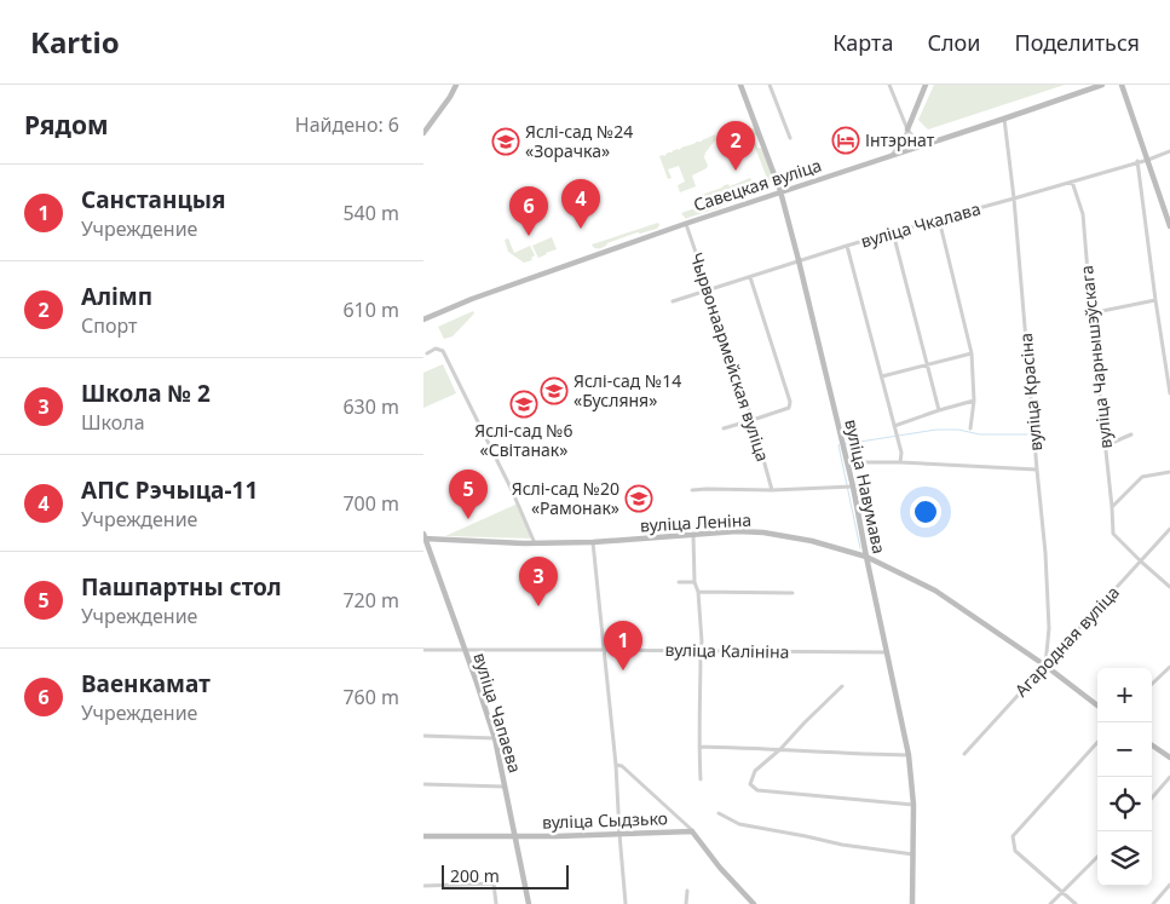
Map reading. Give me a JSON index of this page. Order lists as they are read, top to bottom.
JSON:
{
  "streets": {
    "street": [
      "Савецкая вуліца",
      "вуліца Чкалава",
      "Чырвонаармейская вуліца",
      "вуліца Чарнышэўскага",
      "вуліца Красіна",
      "вуліца Навумава",
      "вуліца Леніна",
      "Агародная вуліца",
      "вуліца Калініна",
      "вуліца Чапаева",
      "вуліца Сыдзько"
    ]
  },
  "crossings": [
    ["Савецкая вуліца", "Чырвонаармейская вуліца"],
    ["Савецкая вуліца", "вуліца Красіна"],
    ["Савецкая вуліца", "вуліца Навумава"],
    ["вуліца Чкалава", "Чырвонаармейская вуліца"],
    ["вуліца Чкалава", "вуліца Чарнышэўскага"],
    ["вуліца Чкалава", "вуліца Красіна"],
    ["вуліца Чкалава", "вуліца Навумава"],
    ["вуліца Чарнышэўскага", "Агародная вуліца"],
    ["вуліца Красіна", "вуліца Леніна"],
    ["вуліца Красіна", "Агародная вуліца"],
    ["вуліца Навумава", "вуліца Леніна"],
    ["вуліца Навумава", "вуліца Калініна"],
    ["вуліца Леніна", "Агародная вуліца"],
    ["вуліца Леніна", "вуліца Чапаева"],
    ["вуліца Калініна", "вуліца Чапаева"],
    ["вуліца Чапаева", "вуліца Сыдзько"]
  ],
  "places": {
    "hotel": ["Інтэрнат"],
    "school or university": [
      "Яслі-сад №24 «Зорачка»",
      "Яслі-сад №14 «Бусляня»",
      "Яслі-сад №6 «Світанак»",
      "Яслі-сад №20 «Рамонак»"
    ]
  },
  "scale_bar": "200 m",
  "page": {
    "header": "Kartio",
    "nav": ["Карта", "Слои", "Поделиться"],
    "heading": ["Рядом", "Найдено: 6"],
    "pins": [
      "2",
      "4",
      "6",
      "5",
      "3",
      "1"
    ],
    "list": [
      {
        "mark": "1",
        "name": "Санстанцыя",
        "note": "Учреждение",
        "value": "540 m"
      },
      {
        "mark": "2",
        "name": "Алімп",
        "note": "Спорт",
        "value": "610 m"
      },
      {
        "mark": "3",
        "name": "Школа № 2",
        "note": "Школа",
        "value": "630 m"
      },
      {
        "mark": "4",
        "name": "АПС Рэчыца-11",
        "note": "Учреждение",
        "value": "700 m"
      },
      {
        "mark": "5",
        "name": "Пашпартны стол",
        "note": "Учреждение",
        "value": "720 m"
      },
      {
        "mark": "6",
        "name": "Ваенкамат",
        "note": "Учреждение",
        "value": "760 m"
      }
    ],
    "map_buttons": ["+", "−"],
    "scale": "200 m"
  }
}
